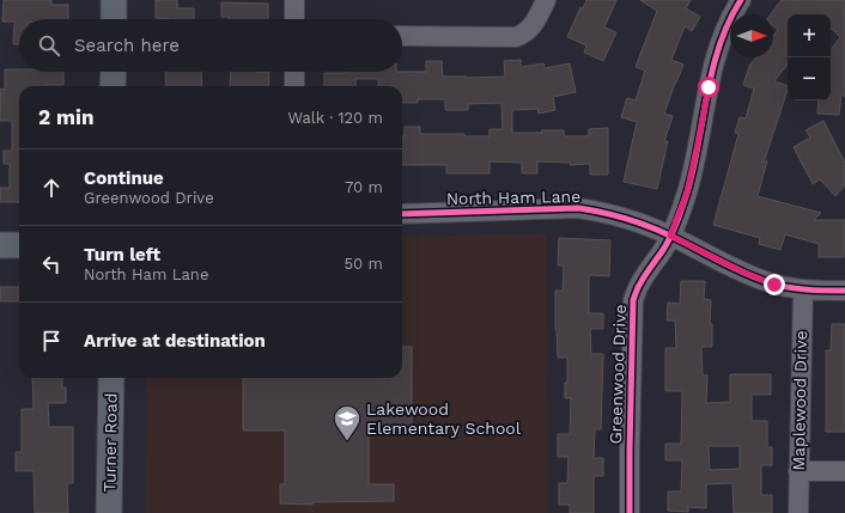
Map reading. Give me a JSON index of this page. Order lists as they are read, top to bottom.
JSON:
{
  "streets": {
    "main road": ["Turner Road"],
    "street": ["North Ham Lane", "Greenwood Drive", "Maplewood Drive"]
  },
  "crossings": [
    ["North Ham Lane", "Greenwood Drive"],
    ["North Ham Lane", "Maplewood Drive"]
  ],
  "places": {
    "school or university": ["Lakewood Elementary School"]
  },
  "north": "right",
  "page": {
    "map_buttons": ["+", "−"],
    "search": "Search here",
    "heading": ["2 min", "Walk · 120 m"],
    "list": [
      ["Continue", "Greenwood Drive", "70 m"],
      ["Turn left", "North Ham Lane", "50 m"],
      "Arrive at destination"
    ]
  }
}
